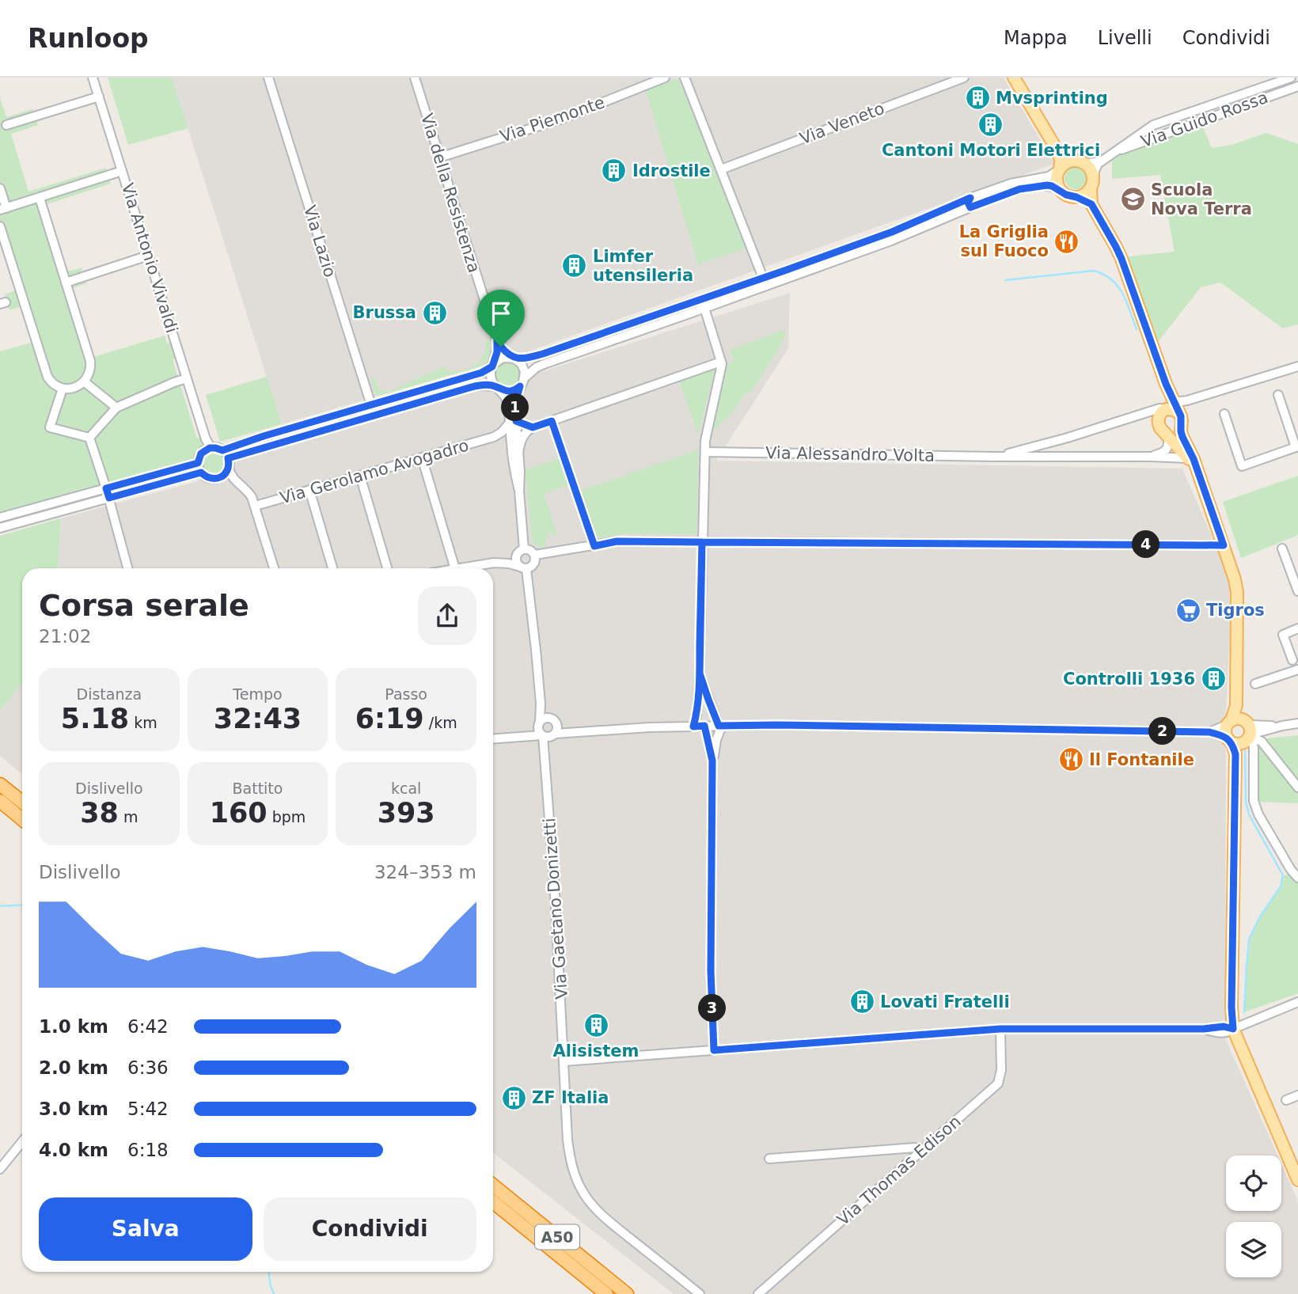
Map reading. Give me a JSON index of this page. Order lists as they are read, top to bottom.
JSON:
{
  "streets": {
    "highway": ["A50"],
    "street": [
      "Via Piemonte",
      "Via Guido Rossa",
      "Via Veneto",
      "Via della Resistenza",
      "Via Lazio",
      "Via Antonio Vivaldi",
      "Via Alessandro Volta",
      "Via Gerolamo Avogadro",
      "Via Gaetano Donizetti",
      "Via Thomas Edison"
    ]
  },
  "crossings": [
    ["Via Piemonte", "Via della Resistenza"]
  ],
  "places": {
    "building": [
      "Mvsprinting",
      "Cantoni Motori Elettrici",
      "Idrostile",
      "Limfer utensileria",
      "Brussa",
      "Controlli 1936",
      "Lovati Fratelli",
      "Alisistem",
      "ZF Italia"
    ],
    "school or university": ["Scuola Nova Terra"],
    "restaurant": ["La Griglia sul Fuoco", "Il Fontanile"],
    "supermarket": ["Tigros"]
  },
  "page": {
    "header": "Runloop",
    "nav": ["Mappa", "Livelli", "Condividi"],
    "pins": [
      "1",
      "4",
      "2",
      "3"
    ],
    "heading": ["Corsa serale", "21:02"],
    "stats": [
      ["Distanza", "5.18 km"],
      ["Tempo", "32:43"],
      ["Passo", "6:19 /km"],
      ["Dislivello", "38 m"],
      ["Battito", "160 bpm"],
      ["kcal", "393"]
    ],
    "chart": ["Dislivello", "324–353 m"],
    "list": [
      {
        "name": "1.0 km",
        "note": "6:42"
      },
      {
        "name": "2.0 km",
        "note": "6:36"
      },
      {
        "name": "3.0 km",
        "note": "5:42"
      },
      {
        "name": "4.0 km",
        "note": "6:18"
      }
    ],
    "buttons": ["Salva", "Condividi"]
  }
}
